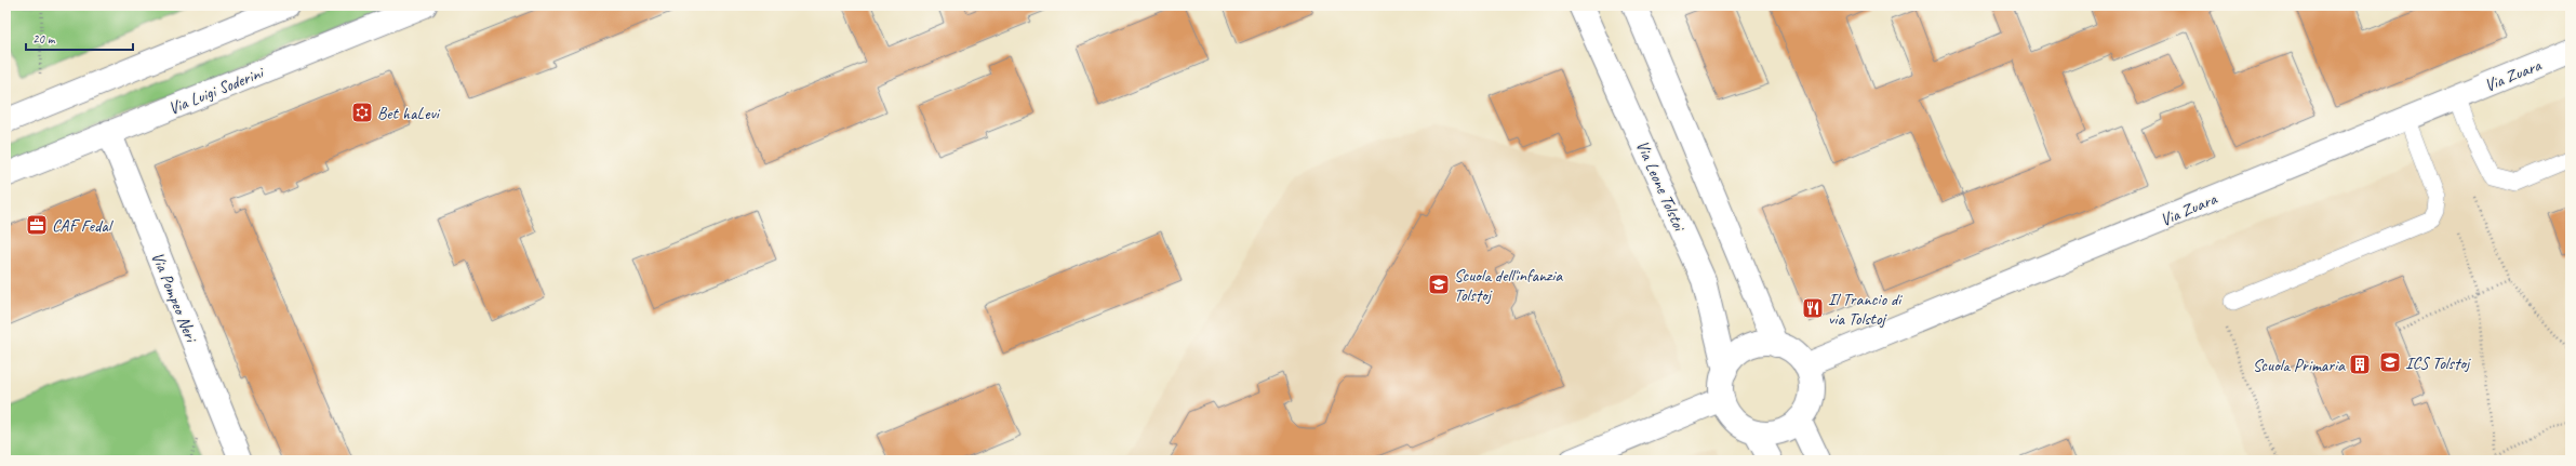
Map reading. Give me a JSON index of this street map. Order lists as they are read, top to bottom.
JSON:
{
  "streets": {
    "street": [
      "Via Zuara",
      "Via Luigi Soderini",
      "Via Leone Tolstoi",
      "Via Pompeo Neri"
    ]
  },
  "crossings": [
    ["Via Zuara", "Via Leone Tolstoi"],
    ["Via Luigi Soderini", "Via Pompeo Neri"]
  ],
  "places": {
    "synagogue": ["Bet haLevi"],
    "office": ["CAF Fedal"],
    "school or university": ["Scuola dell'infanzia Tolstoj", "ICS Tolstoj"],
    "restaurant": ["Il Trancio di via Tolstoj"],
    "building": ["Scuola Primaria"]
  },
  "scale_bar": "20 m"
}
